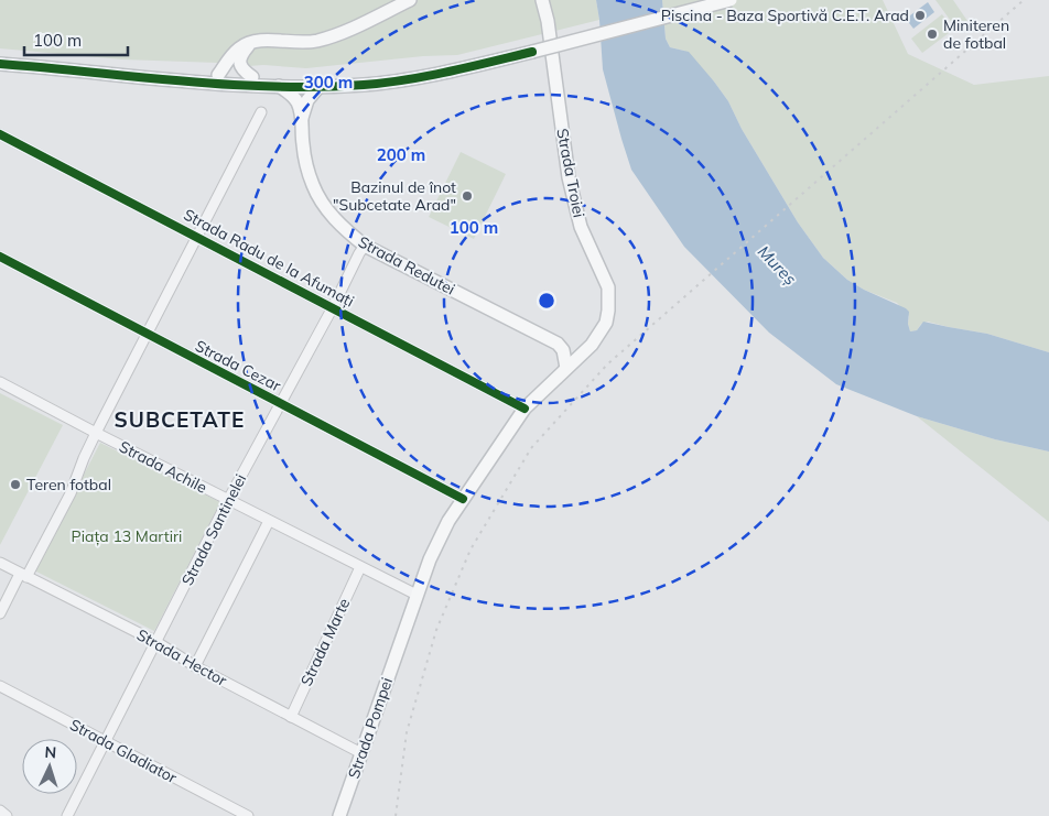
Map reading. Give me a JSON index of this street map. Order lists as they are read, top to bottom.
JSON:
{
  "streets": {
    "main road": ["Strada Troiei", "Strada Redutei", "Strada Pompei"],
    "street": [
      "Strada Radu de la Afumați",
      "Strada Cezar",
      "Strada Achile",
      "Strada Santinelei",
      "Strada Marte",
      "Strada Hector",
      "Strada Gladiator"
    ]
  },
  "crossings": [
    ["Strada Troiei", "Strada Radu de la Afumați"],
    ["Strada Troiei", "Strada Redutei"],
    ["Strada Troiei", "Strada Cezar"],
    ["Strada Troiei", "Strada Achile"],
    ["Strada Troiei", "Strada Pompei"],
    ["Strada Radu de la Afumați", "Strada Santinelei"],
    ["Strada Redutei", "Strada Santinelei"],
    ["Strada Cezar", "Strada Santinelei"],
    ["Strada Achile", "Strada Santinelei"],
    ["Strada Achile", "Strada Marte"],
    ["Strada Santinelei", "Strada Hector"],
    ["Strada Santinelei", "Strada Gladiator"],
    ["Strada Marte", "Strada Hector"],
    ["Strada Hector", "Strada Pompei"]
  ],
  "districts": ["SUBCETATE"],
  "water": ["Mureș"],
  "parks": ["Piața 13 Martiri"],
  "places": [
    "Piscina - Baza Sportivă C.E.T. Arad",
    "Miniteren de fotbal",
    "Bazinul de înot \"Subcetate Arad\"",
    "Teren fotbal"
  ],
  "scale_bar": "100 m",
  "north": "top",
  "rings": ["300 m", "200 m", "100 m"]
}
